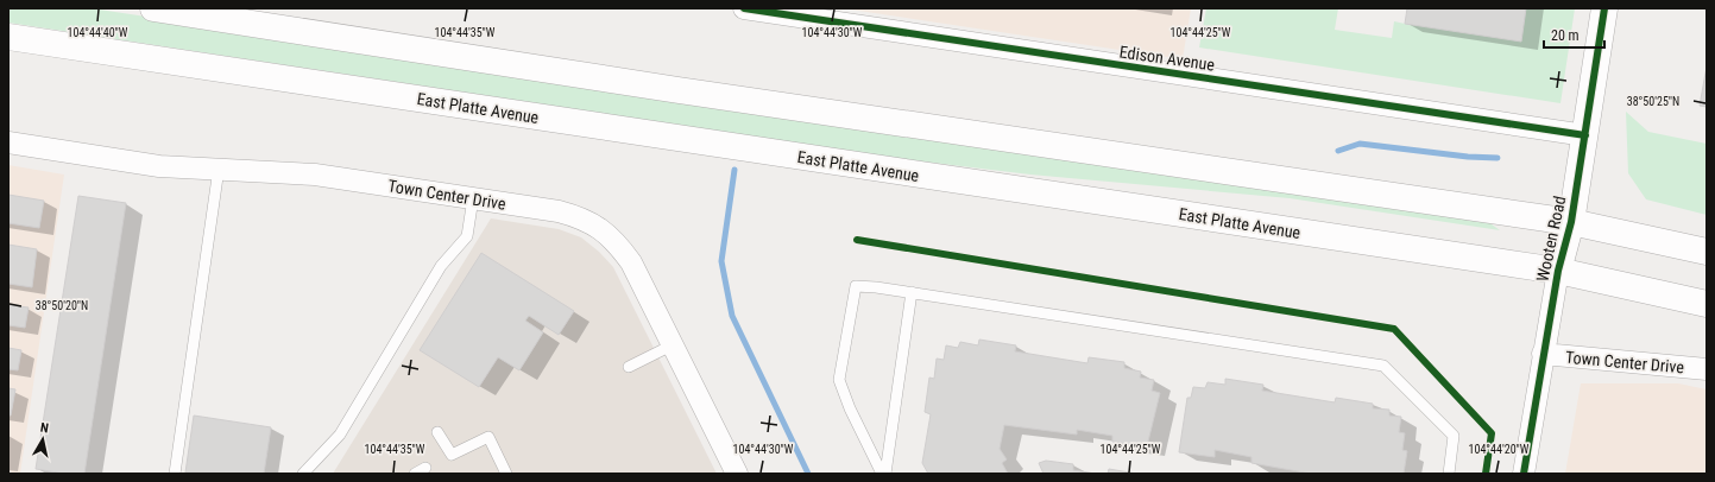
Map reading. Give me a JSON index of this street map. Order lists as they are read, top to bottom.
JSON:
{
  "streets": {
    "main road": ["East Platte Avenue", "Wooten Road"],
    "street": ["Edison Avenue", "Town Center Drive"]
  },
  "crossings": [
    ["Edison Avenue", "Wooten Road"],
    ["East Platte Avenue", "Wooten Road"],
    ["Town Center Drive", "Wooten Road"]
  ],
  "scale_bar": "20 m",
  "north": "top",
  "coordinates": [
    "104°44'30\"W",
    "104°44'40\"W",
    "104°44'35\"W",
    "104°44'25\"W",
    "38°50'25\"N",
    "38°50'20\"N",
    "104°44'20\"W"
  ]
}
